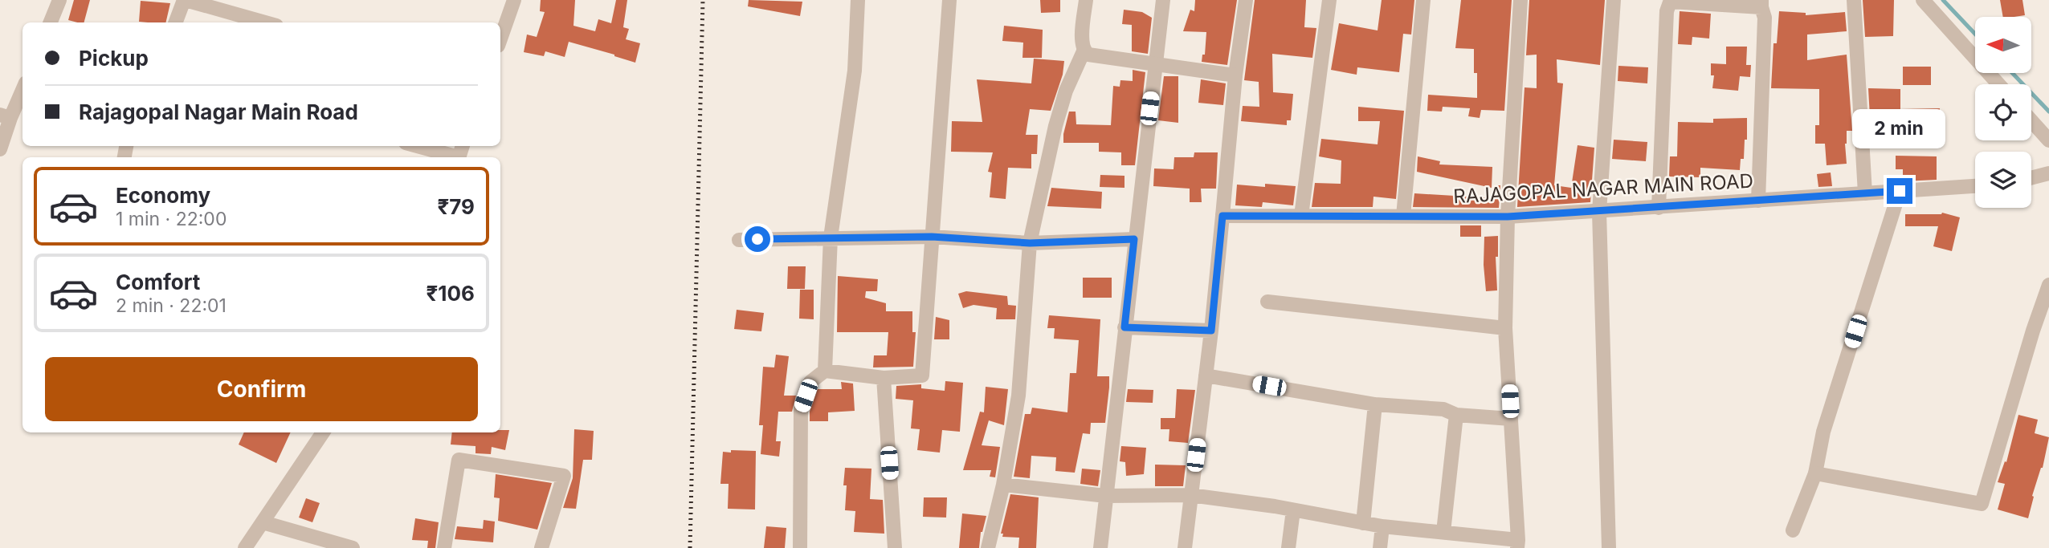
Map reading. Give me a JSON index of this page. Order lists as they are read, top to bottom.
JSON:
{
  "streets": {
    "street": ["RAJAGOPAL NAGAR MAIN ROAD"]
  },
  "north": "left",
  "page": {
    "banner": ["Pickup", "Rajagopal Nagar Main Road"],
    "bubble": "2 min",
    "list": [
      {
        "name": "Economy",
        "note": "1 min · 22:00",
        "value": "₹79"
      },
      {
        "name": "Comfort",
        "note": "2 min · 22:01",
        "value": "₹106"
      }
    ],
    "buttons": "Confirm"
  }
}
